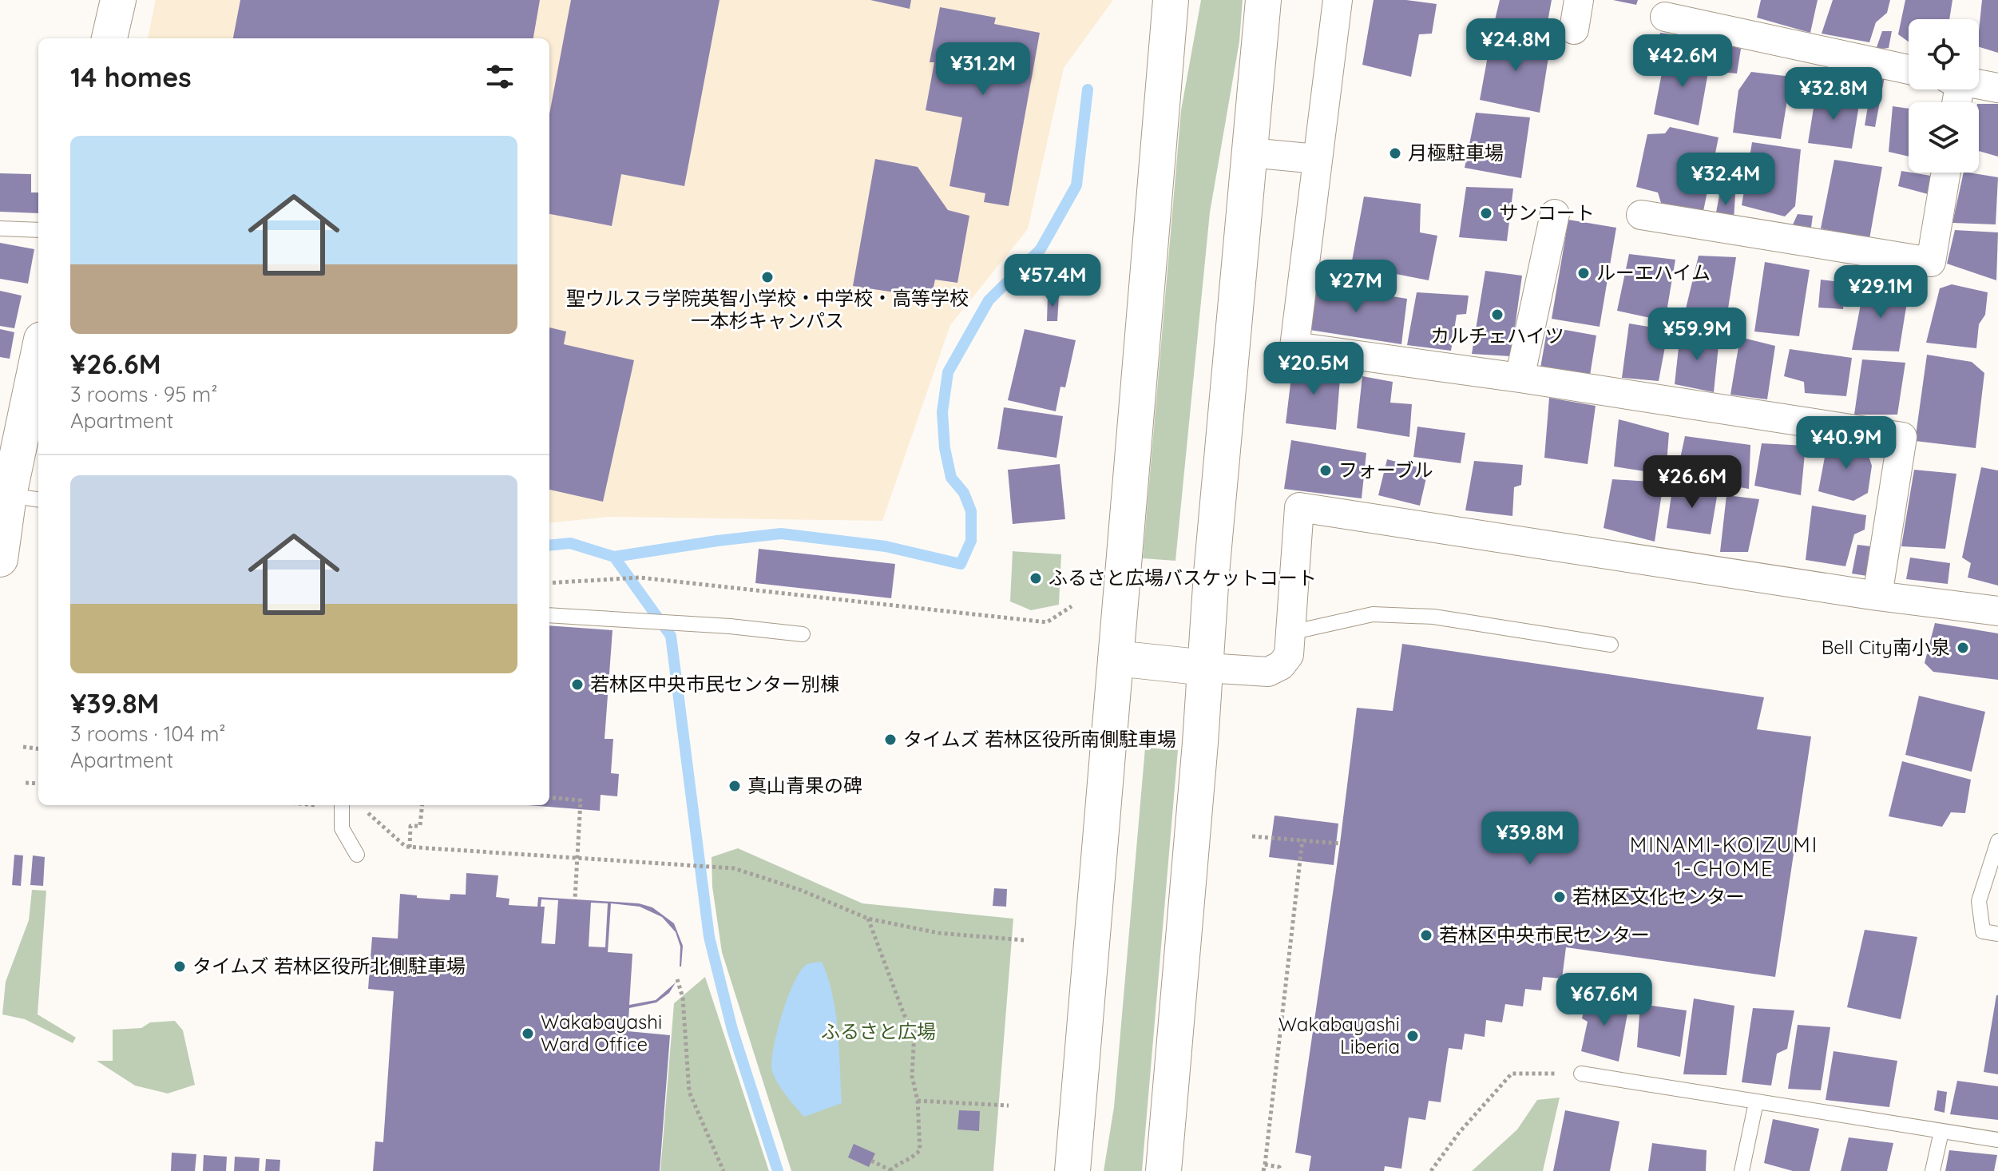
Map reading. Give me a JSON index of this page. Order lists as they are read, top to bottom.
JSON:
{
  "districts": ["MINAMI-KOIZUMI 1-CHOME"],
  "parks": ["ふるさと広場"],
  "places": [
    "月極駐車場",
    "サンコート",
    "ルーエハイム",
    "聖ウルスラ学院英智小学校・中学校・高等学校 一本杉キャンパス",
    "カルチェハイツ",
    "フォーブル",
    "ふるさと広場バスケットコート",
    "Bell City南小泉",
    "若林区中央市民センター別棟",
    "タイムズ 若林区役所南側駐車場",
    "真山青果の碑",
    "若林区文化センター",
    "若林区中央市民センター",
    "タイムズ 若林区役所北側駐車場",
    "Wakabayashi Ward Office",
    "Wakabayashi Liberia"
  ],
  "page": {
    "price": [
      "¥24.8M",
      "¥42.6M",
      "¥31.2M",
      "¥32.8M",
      "¥32.4M",
      "¥57.4M",
      "¥27M",
      "¥29.1M",
      "¥59.9M",
      "¥20.5M",
      "¥40.9M",
      "¥26.6M",
      "¥39.8M",
      "¥67.6M"
    ],
    "heading": "14 homes",
    "list": [
      {
        "name": "¥26.6M",
        "note": "3 rooms · 95 m² · Apartment"
      },
      {
        "name": "¥39.8M",
        "note": "3 rooms · 104 m² · Apartment"
      }
    ]
  }
}
